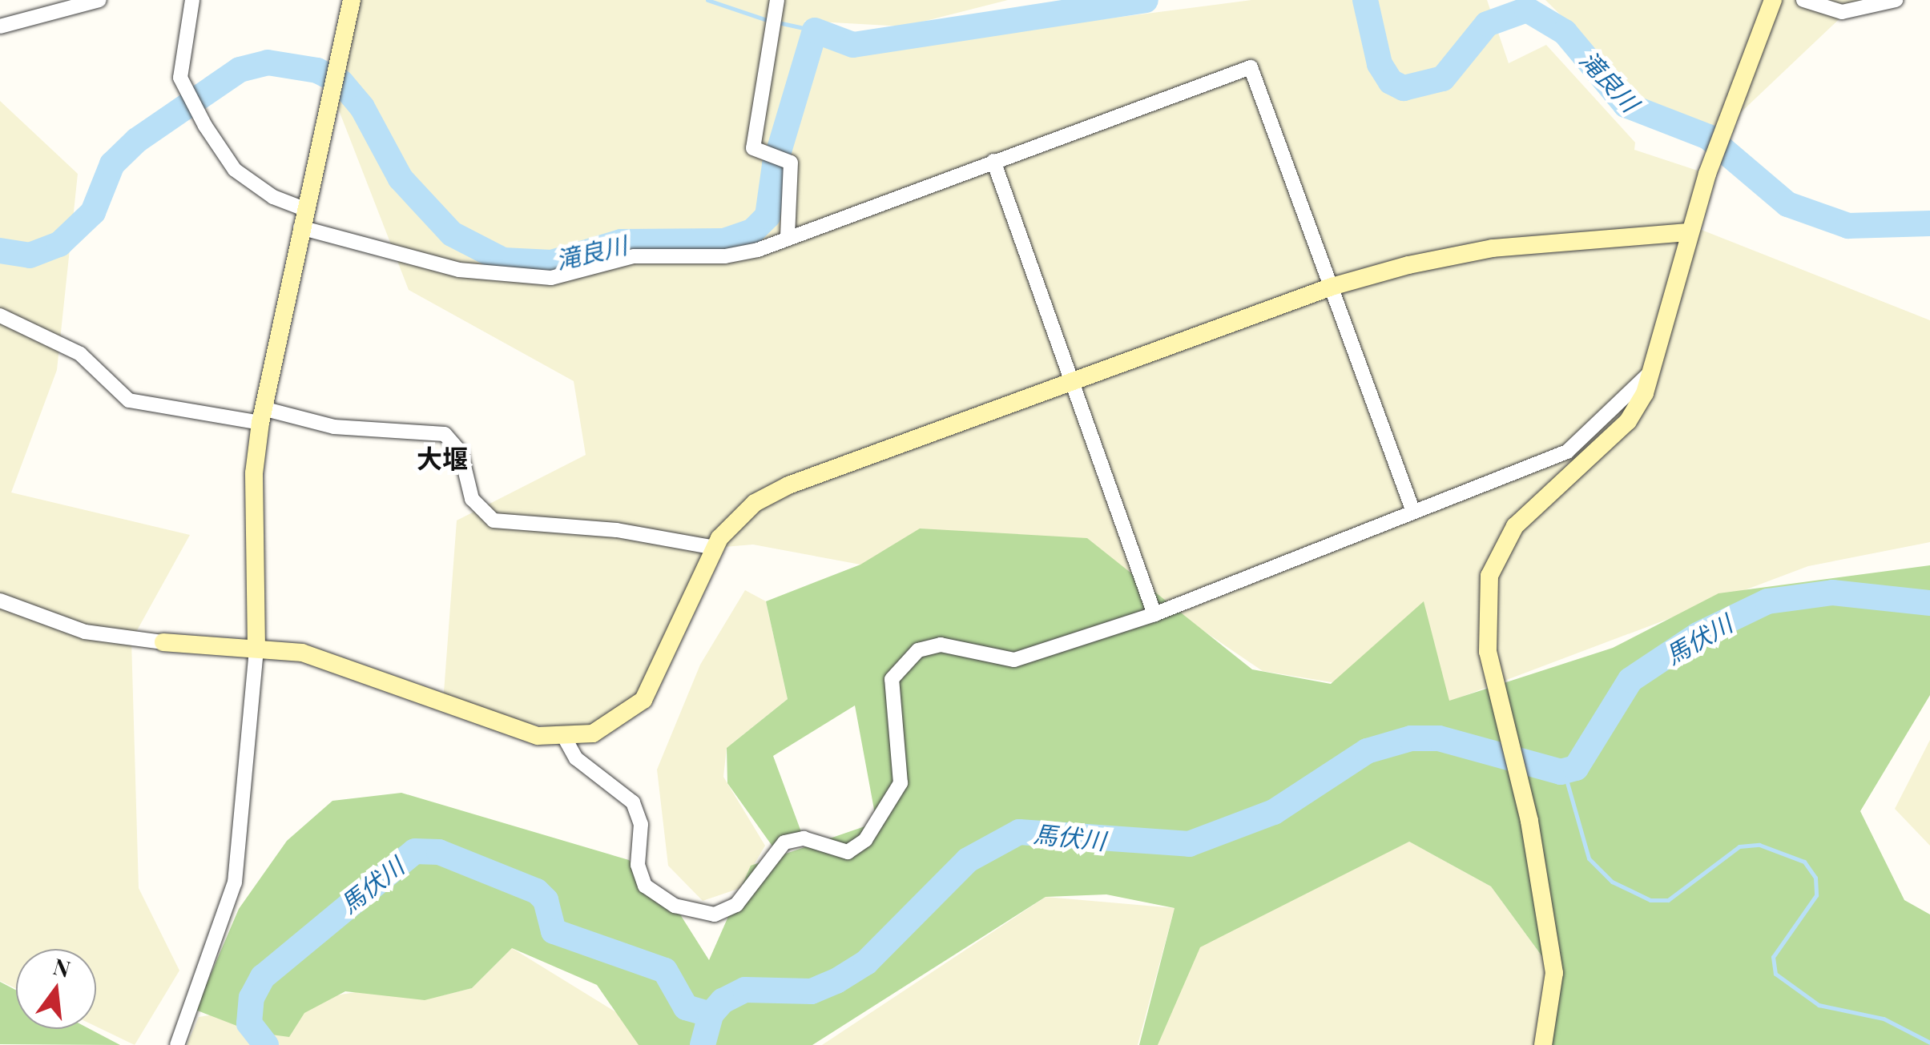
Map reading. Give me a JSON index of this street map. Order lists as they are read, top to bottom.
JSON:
{
  "districts": ["大堰"],
  "water": ["滝良川", "馬伏川"],
  "north": "top"
}
